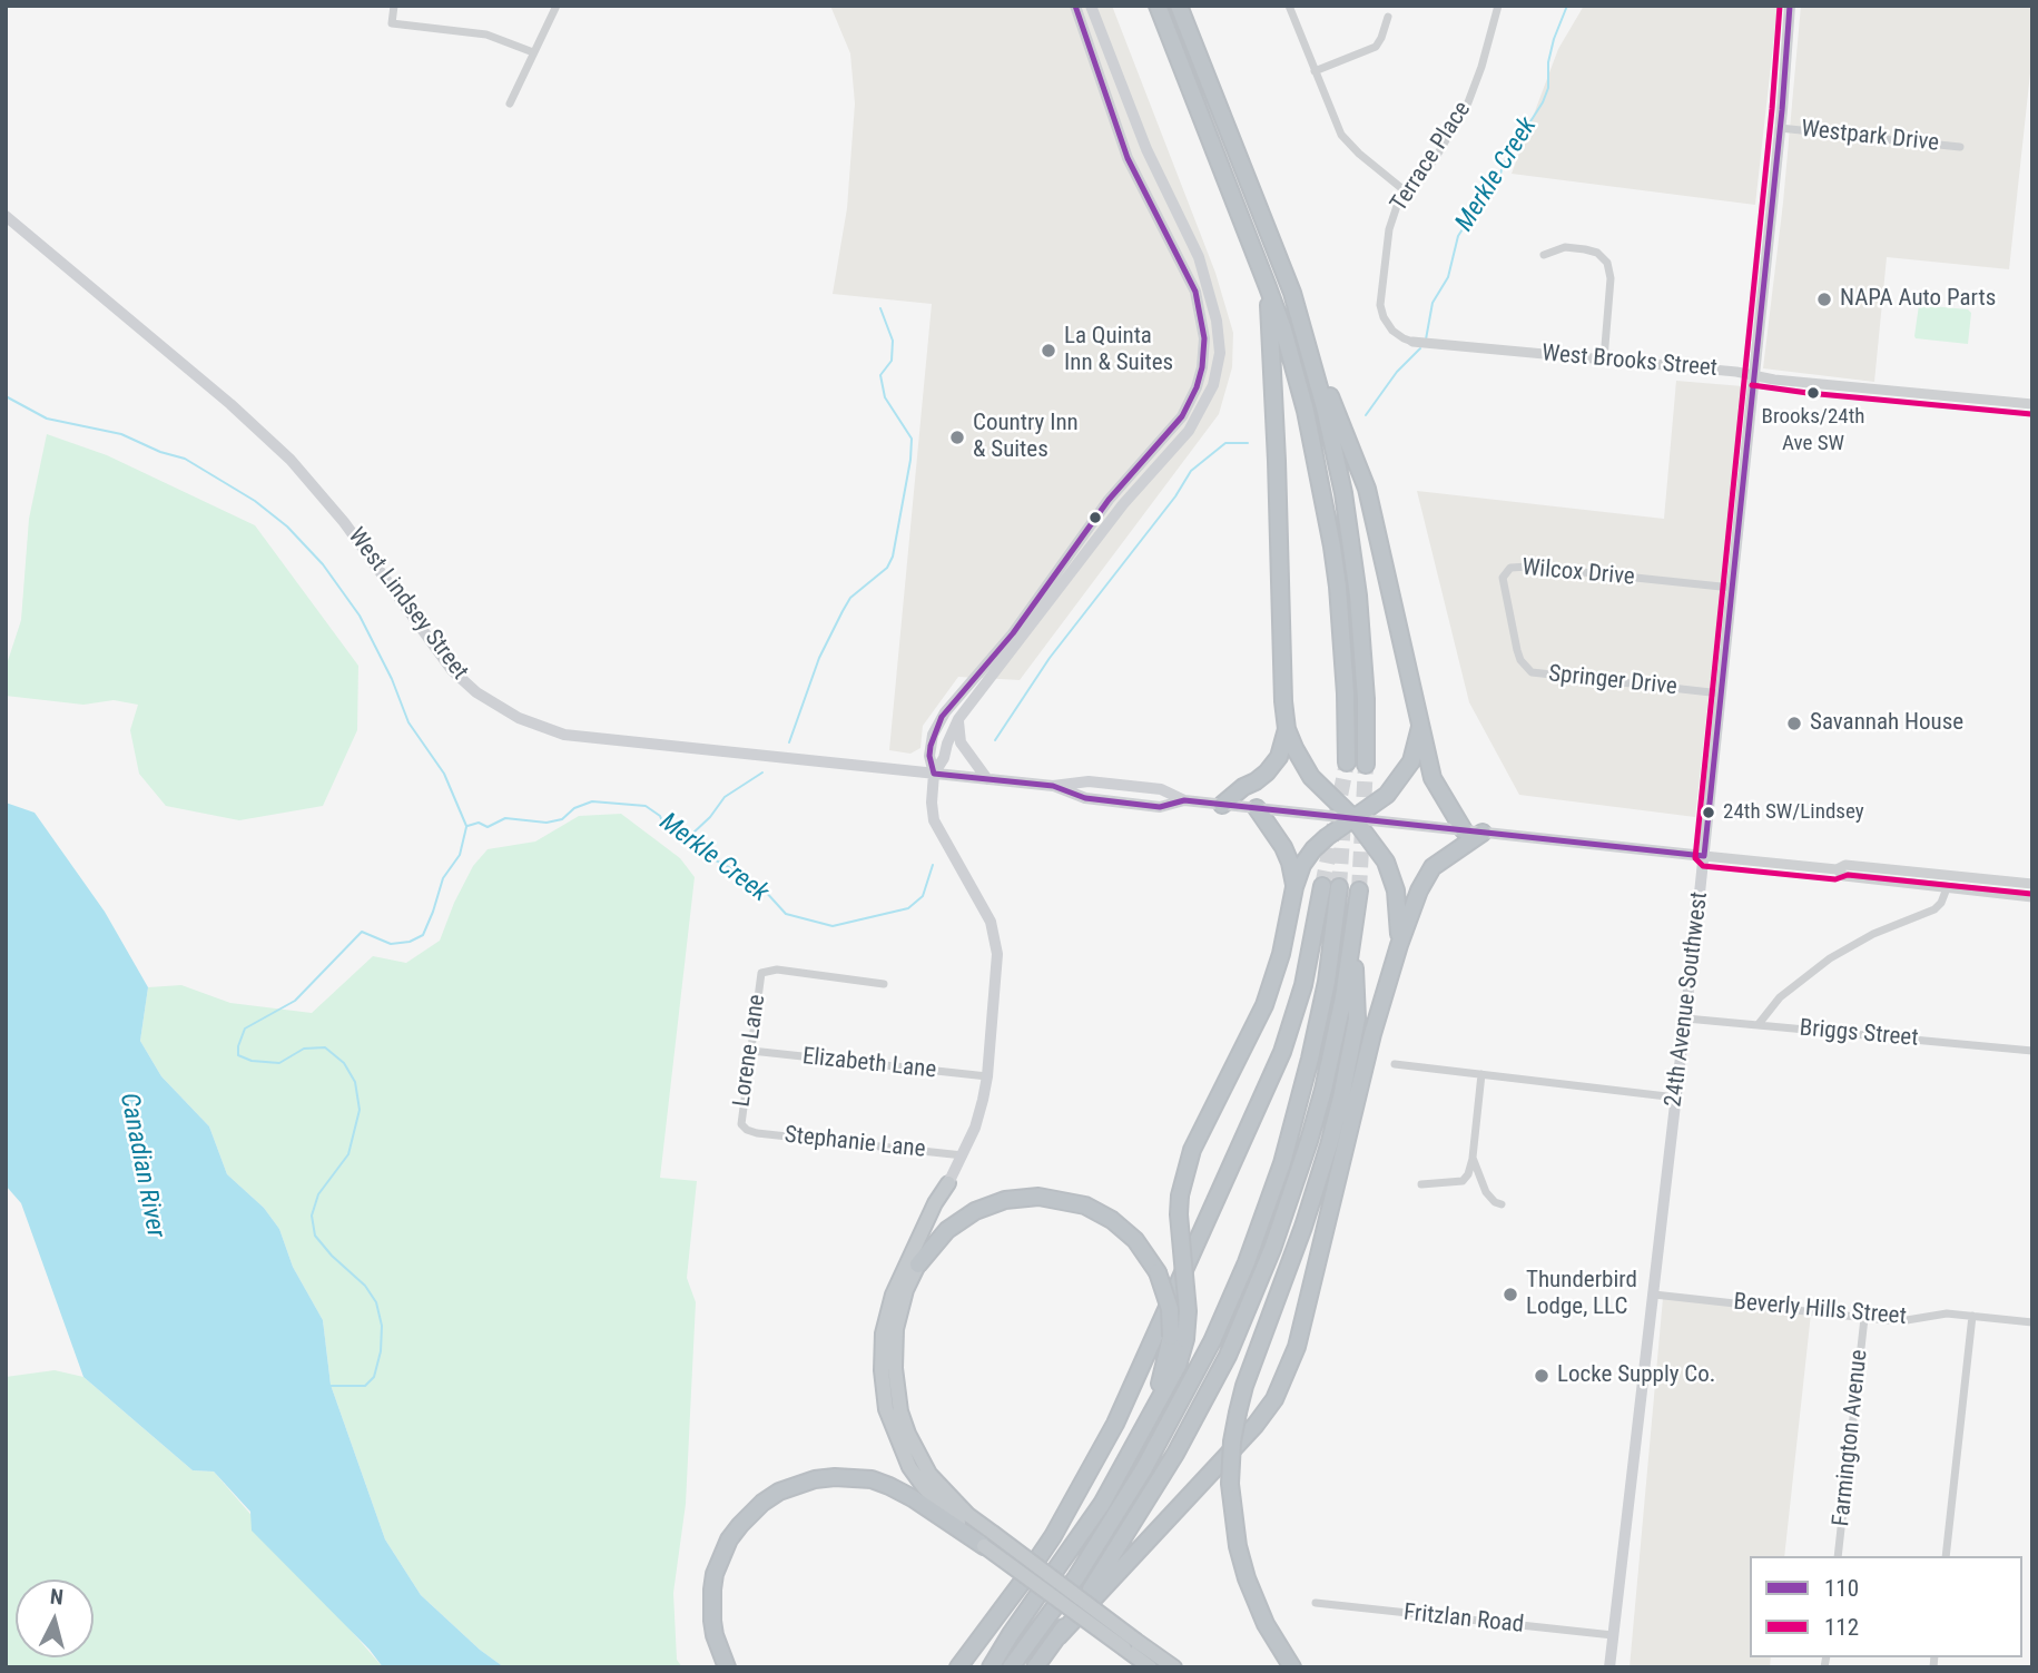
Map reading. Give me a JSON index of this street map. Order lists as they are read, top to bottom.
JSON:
{
  "streets": {
    "main road": ["West Lindsey Street", "24th Avenue Southwest"],
    "street": [
      "Westpark Drive",
      "Terrace Place",
      "West Brooks Street",
      "Wilcox Drive",
      "Springer Drive",
      "Briggs Street",
      "Lorene Lane",
      "Elizabeth Lane",
      "Stephanie Lane",
      "Beverly Hills Street",
      "Farmington Avenue",
      "Fritzlan Road"
    ]
  },
  "crossings": [
    ["Westpark Drive", "24th Avenue Southwest"],
    ["Terrace Place", "West Brooks Street"],
    ["West Brooks Street", "24th Avenue Southwest"],
    ["Wilcox Drive", "Springer Drive"],
    ["Wilcox Drive", "24th Avenue Southwest"],
    ["West Lindsey Street", "24th Avenue Southwest"],
    ["Springer Drive", "24th Avenue Southwest"],
    ["24th Avenue Southwest", "Briggs Street"],
    ["24th Avenue Southwest", "Beverly Hills Street"],
    ["24th Avenue Southwest", "Fritzlan Road"],
    ["Lorene Lane", "Elizabeth Lane"],
    ["Lorene Lane", "Stephanie Lane"],
    ["Beverly Hills Street", "Farmington Avenue"]
  ],
  "water": ["Merkle Creek", "Canadian River"],
  "places": [
    "NAPA Auto Parts",
    "La Quinta Inn & Suites",
    "Brooks/24th Ave SW",
    "Country Inn & Suites",
    "Savannah House",
    "24th SW/Lindsey",
    "Thunderbird Lodge, LLC",
    "Locke Supply Co."
  ],
  "lines": ["transit line 110", "transit line 112"],
  "legend": ["110", "112"],
  "north": "top"
}
